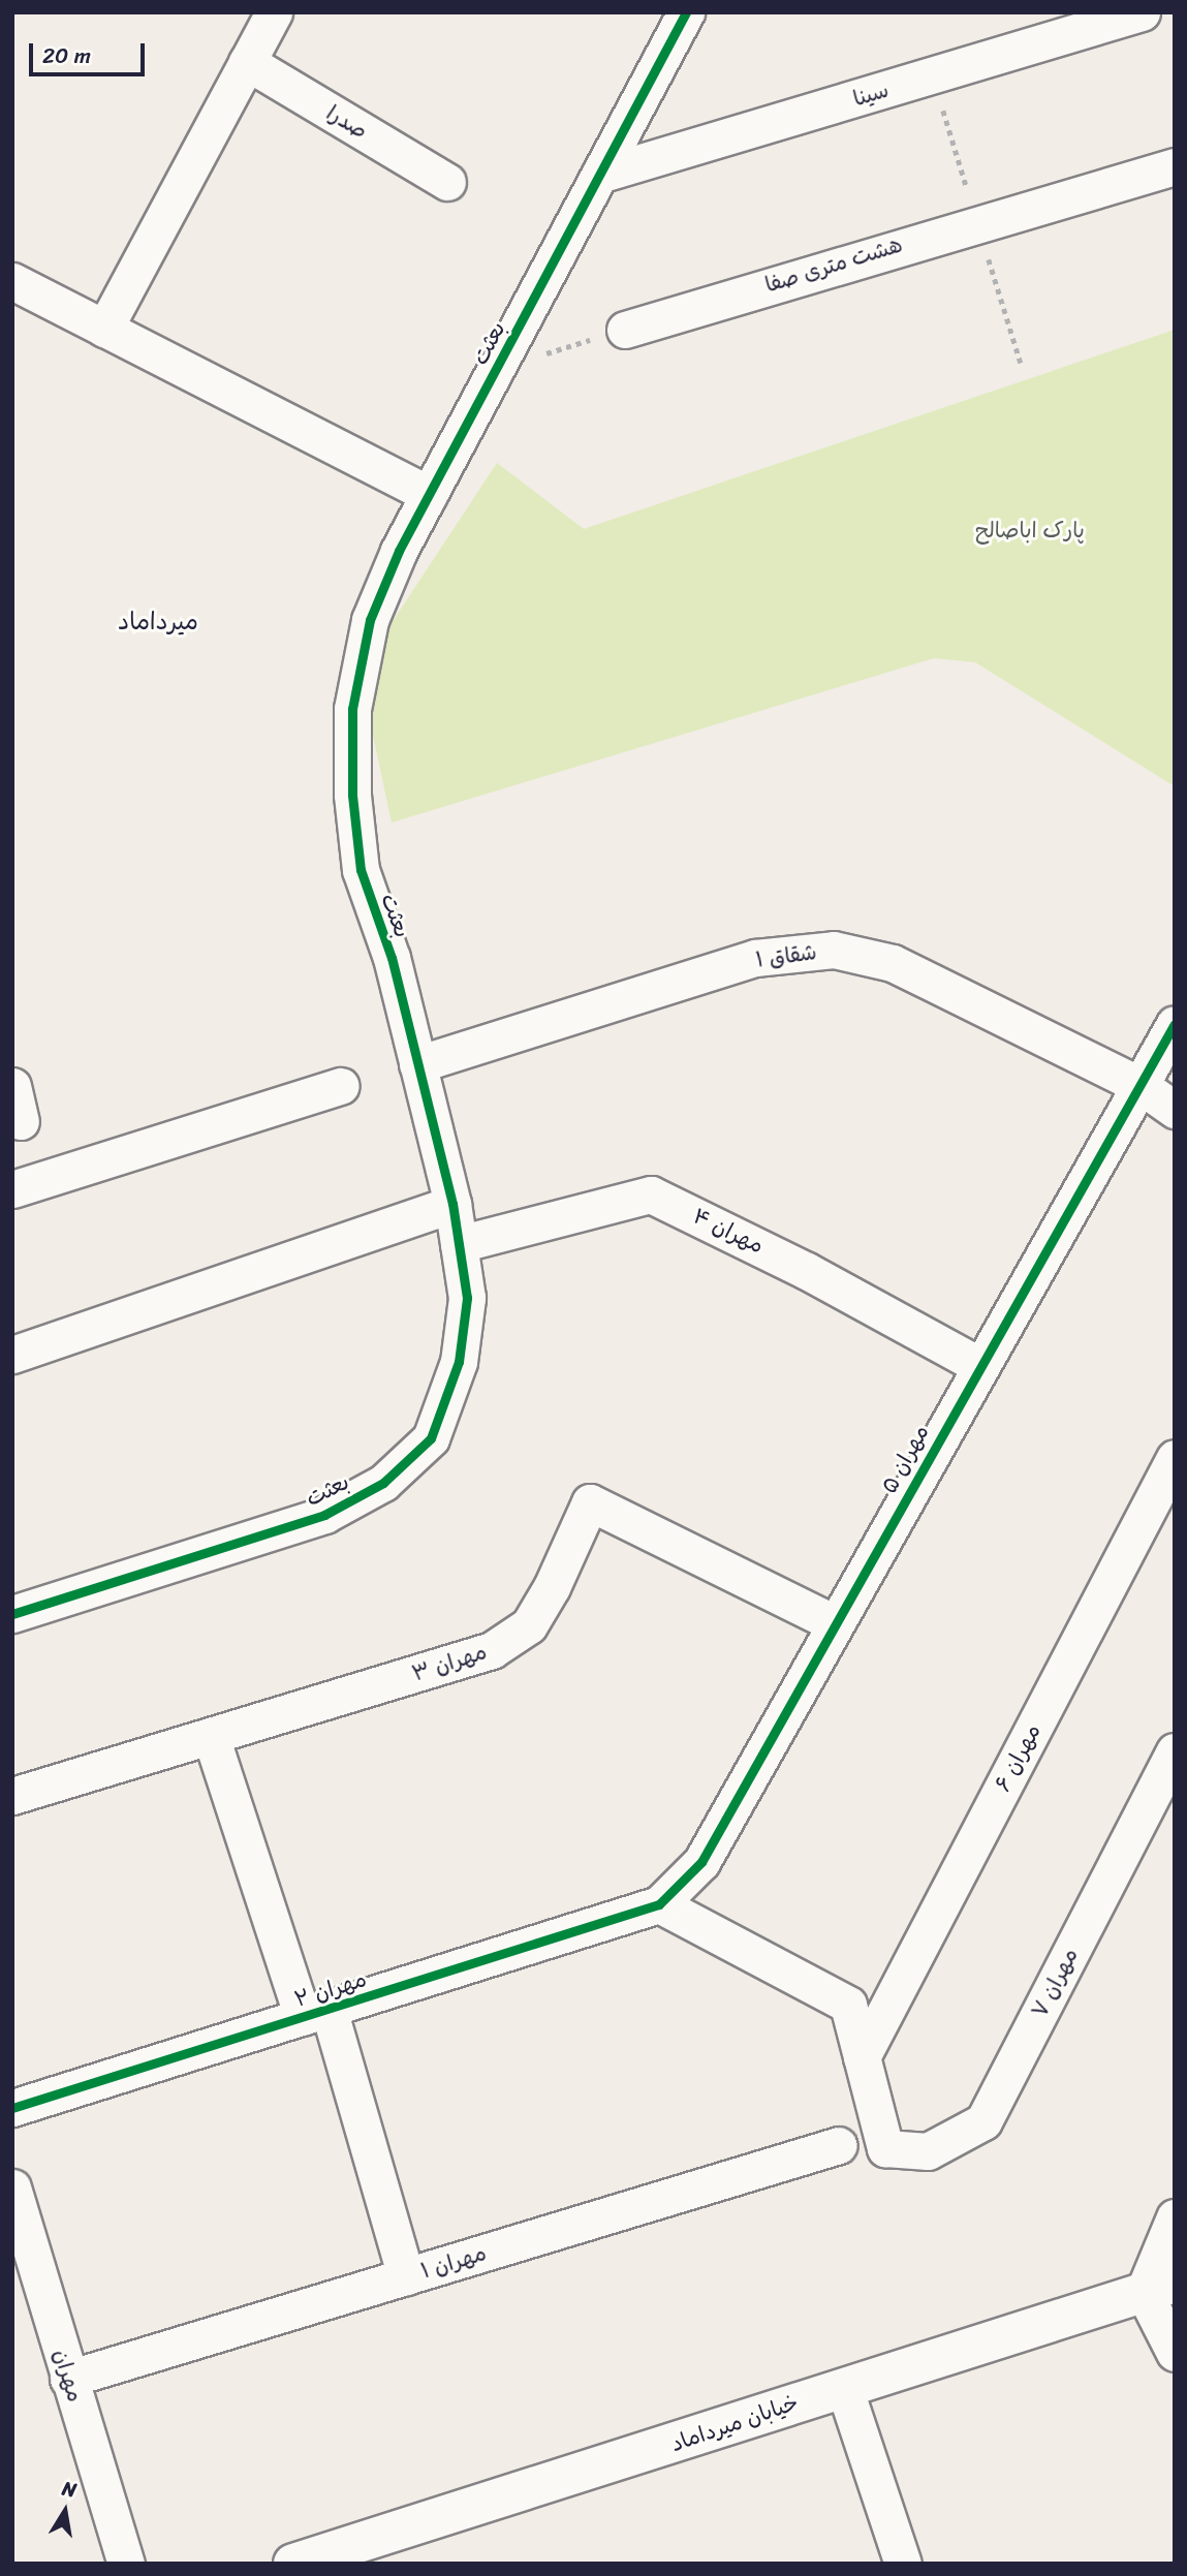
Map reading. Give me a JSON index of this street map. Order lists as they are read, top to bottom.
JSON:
{
  "streets": {
    "main road": ["خیابان میرداماد"],
    "street": [
      "سینا",
      "صدرا",
      "هشت متری صفا",
      "بعثت",
      "شقاق ۱",
      "مهران ۴",
      "مهران ۵",
      "مهران ۳",
      "مهران ۶",
      "مهران ۷",
      "مهران ۲",
      "مهران ۱",
      "مهران"
    ]
  },
  "crossings": [
    ["سینا", "بعثت"],
    ["بعثت", "شقاق ۱"],
    ["بعثت", "مهران ۴"],
    ["شقاق ۱", "مهران ۵"],
    ["مهران ۴", "مهران ۵"],
    ["مهران ۵", "مهران ۳"],
    ["مهران ۵", "مهران ۲"],
    ["مهران ۶", "مهران ۷"],
    ["مهران ۱", "مهران"]
  ],
  "districts": ["میرداماد"],
  "parks": ["پارک اباصالح"],
  "scale_bar": "20 m",
  "north": "top"
}
